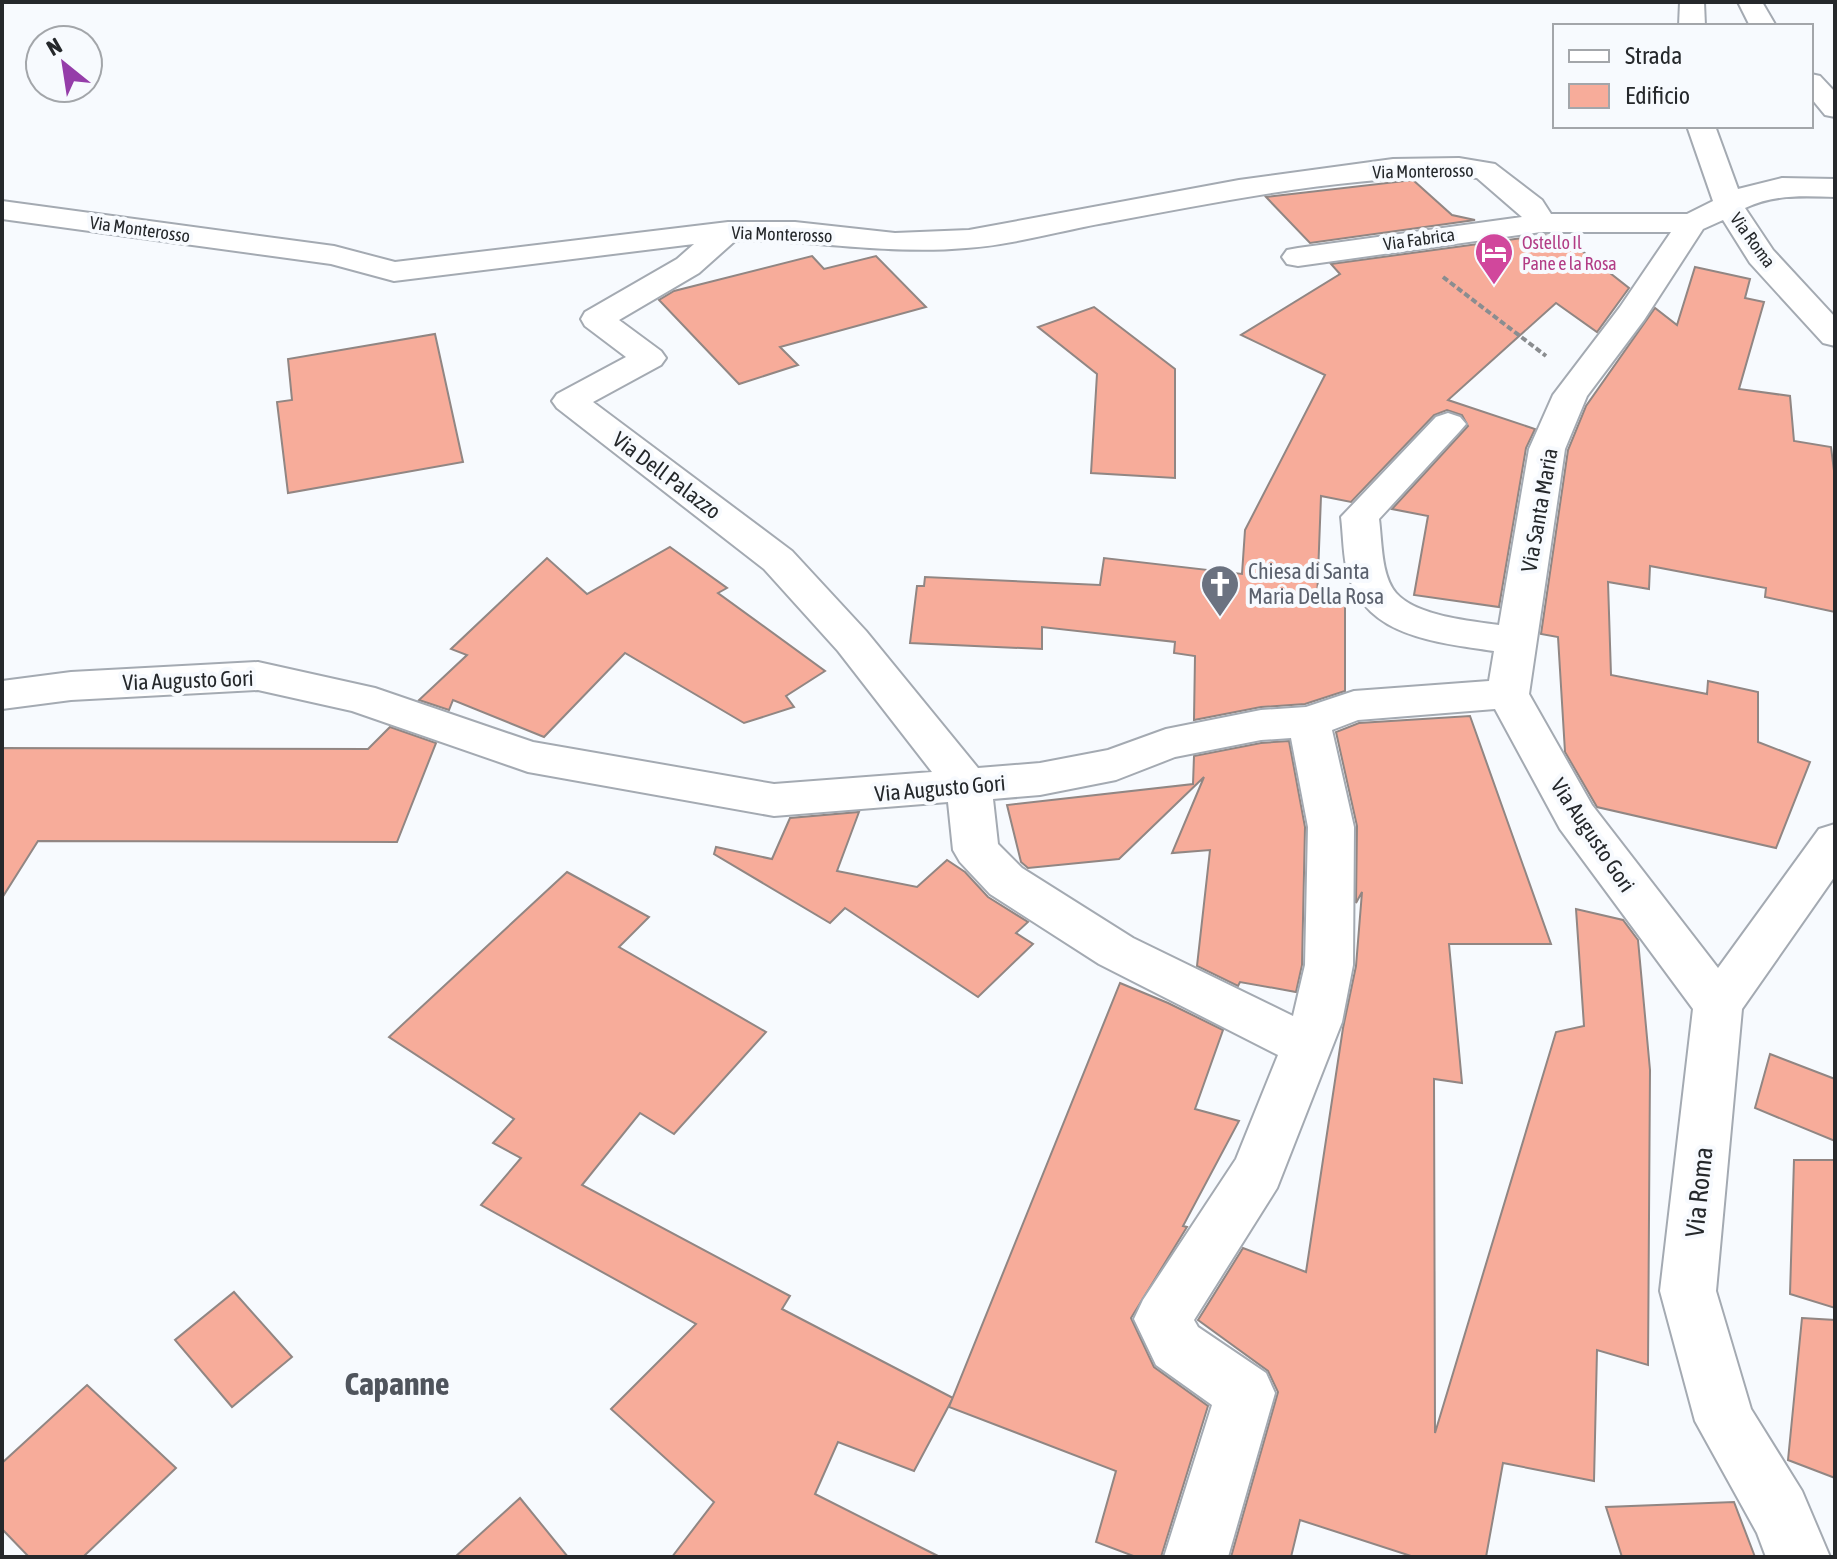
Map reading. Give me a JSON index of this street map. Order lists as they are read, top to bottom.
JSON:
{
  "streets": {
    "street": [
      "Via Monterosso",
      "Via Fabrica",
      "Via Roma",
      "Via Dell Palazzo",
      "Via Santa Maria",
      "Via Augusto Gori"
    ]
  },
  "crossings": [
    ["Via Monterosso", "Via Fabrica"],
    ["Via Monterosso", "Via Dell Palazzo"],
    ["Via Fabrica", "Via Roma"],
    ["Via Fabrica", "Via Santa Maria"],
    ["Via Roma", "Via Augusto Gori"],
    ["Via Dell Palazzo", "Via Augusto Gori"],
    ["Via Santa Maria", "Via Augusto Gori"]
  ],
  "districts": ["Capanne"],
  "places": {
    "hotel": ["Ostello Il Pane e la Rosa"],
    "church": ["Chiesa di Santa Maria Della Rosa"]
  },
  "legend": ["Strada", "Edificio"],
  "north": "top left"
}
